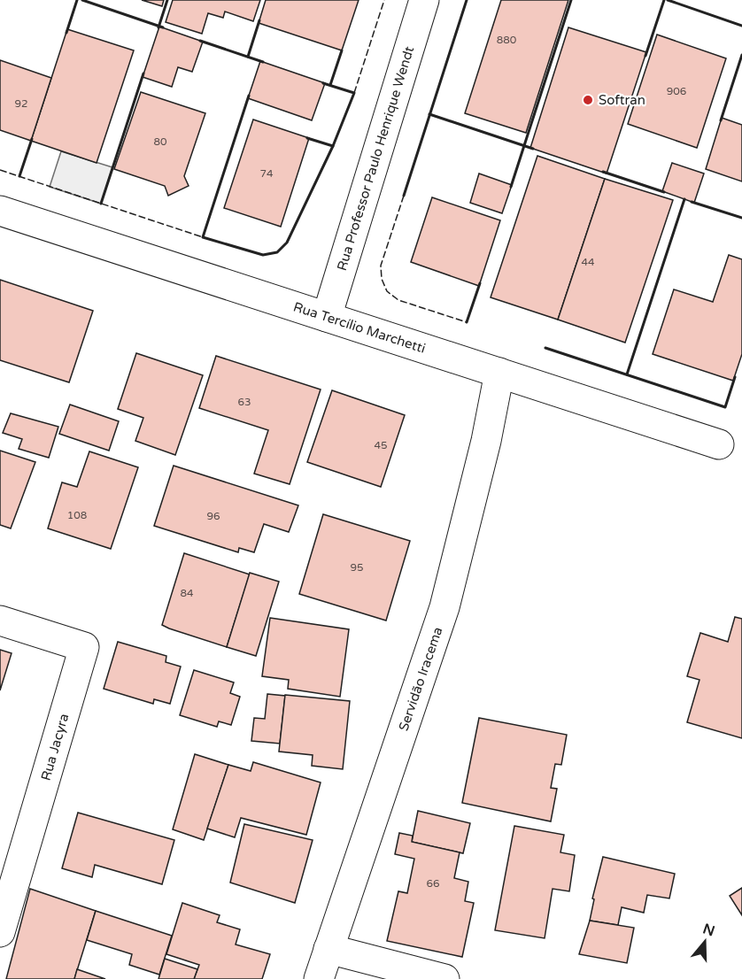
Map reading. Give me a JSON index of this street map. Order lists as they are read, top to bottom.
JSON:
{
  "streets": {
    "street": [
      "Rua Professor Paulo Henrique Wendt",
      "Rua Tercílio Marchetti",
      "Servidão Iracema",
      "Rua Jacyra"
    ]
  },
  "crossings": [
    ["Rua Professor Paulo Henrique Wendt", "Rua Tercílio Marchetti"],
    ["Rua Tercílio Marchetti", "Servidão Iracema"]
  ],
  "places": ["Softran"],
  "house_numbers": [
    "880",
    "906",
    "92",
    "80",
    "74",
    "44",
    "63",
    "45",
    "108",
    "96",
    "95",
    "84",
    "66"
  ],
  "north": "top"
}
